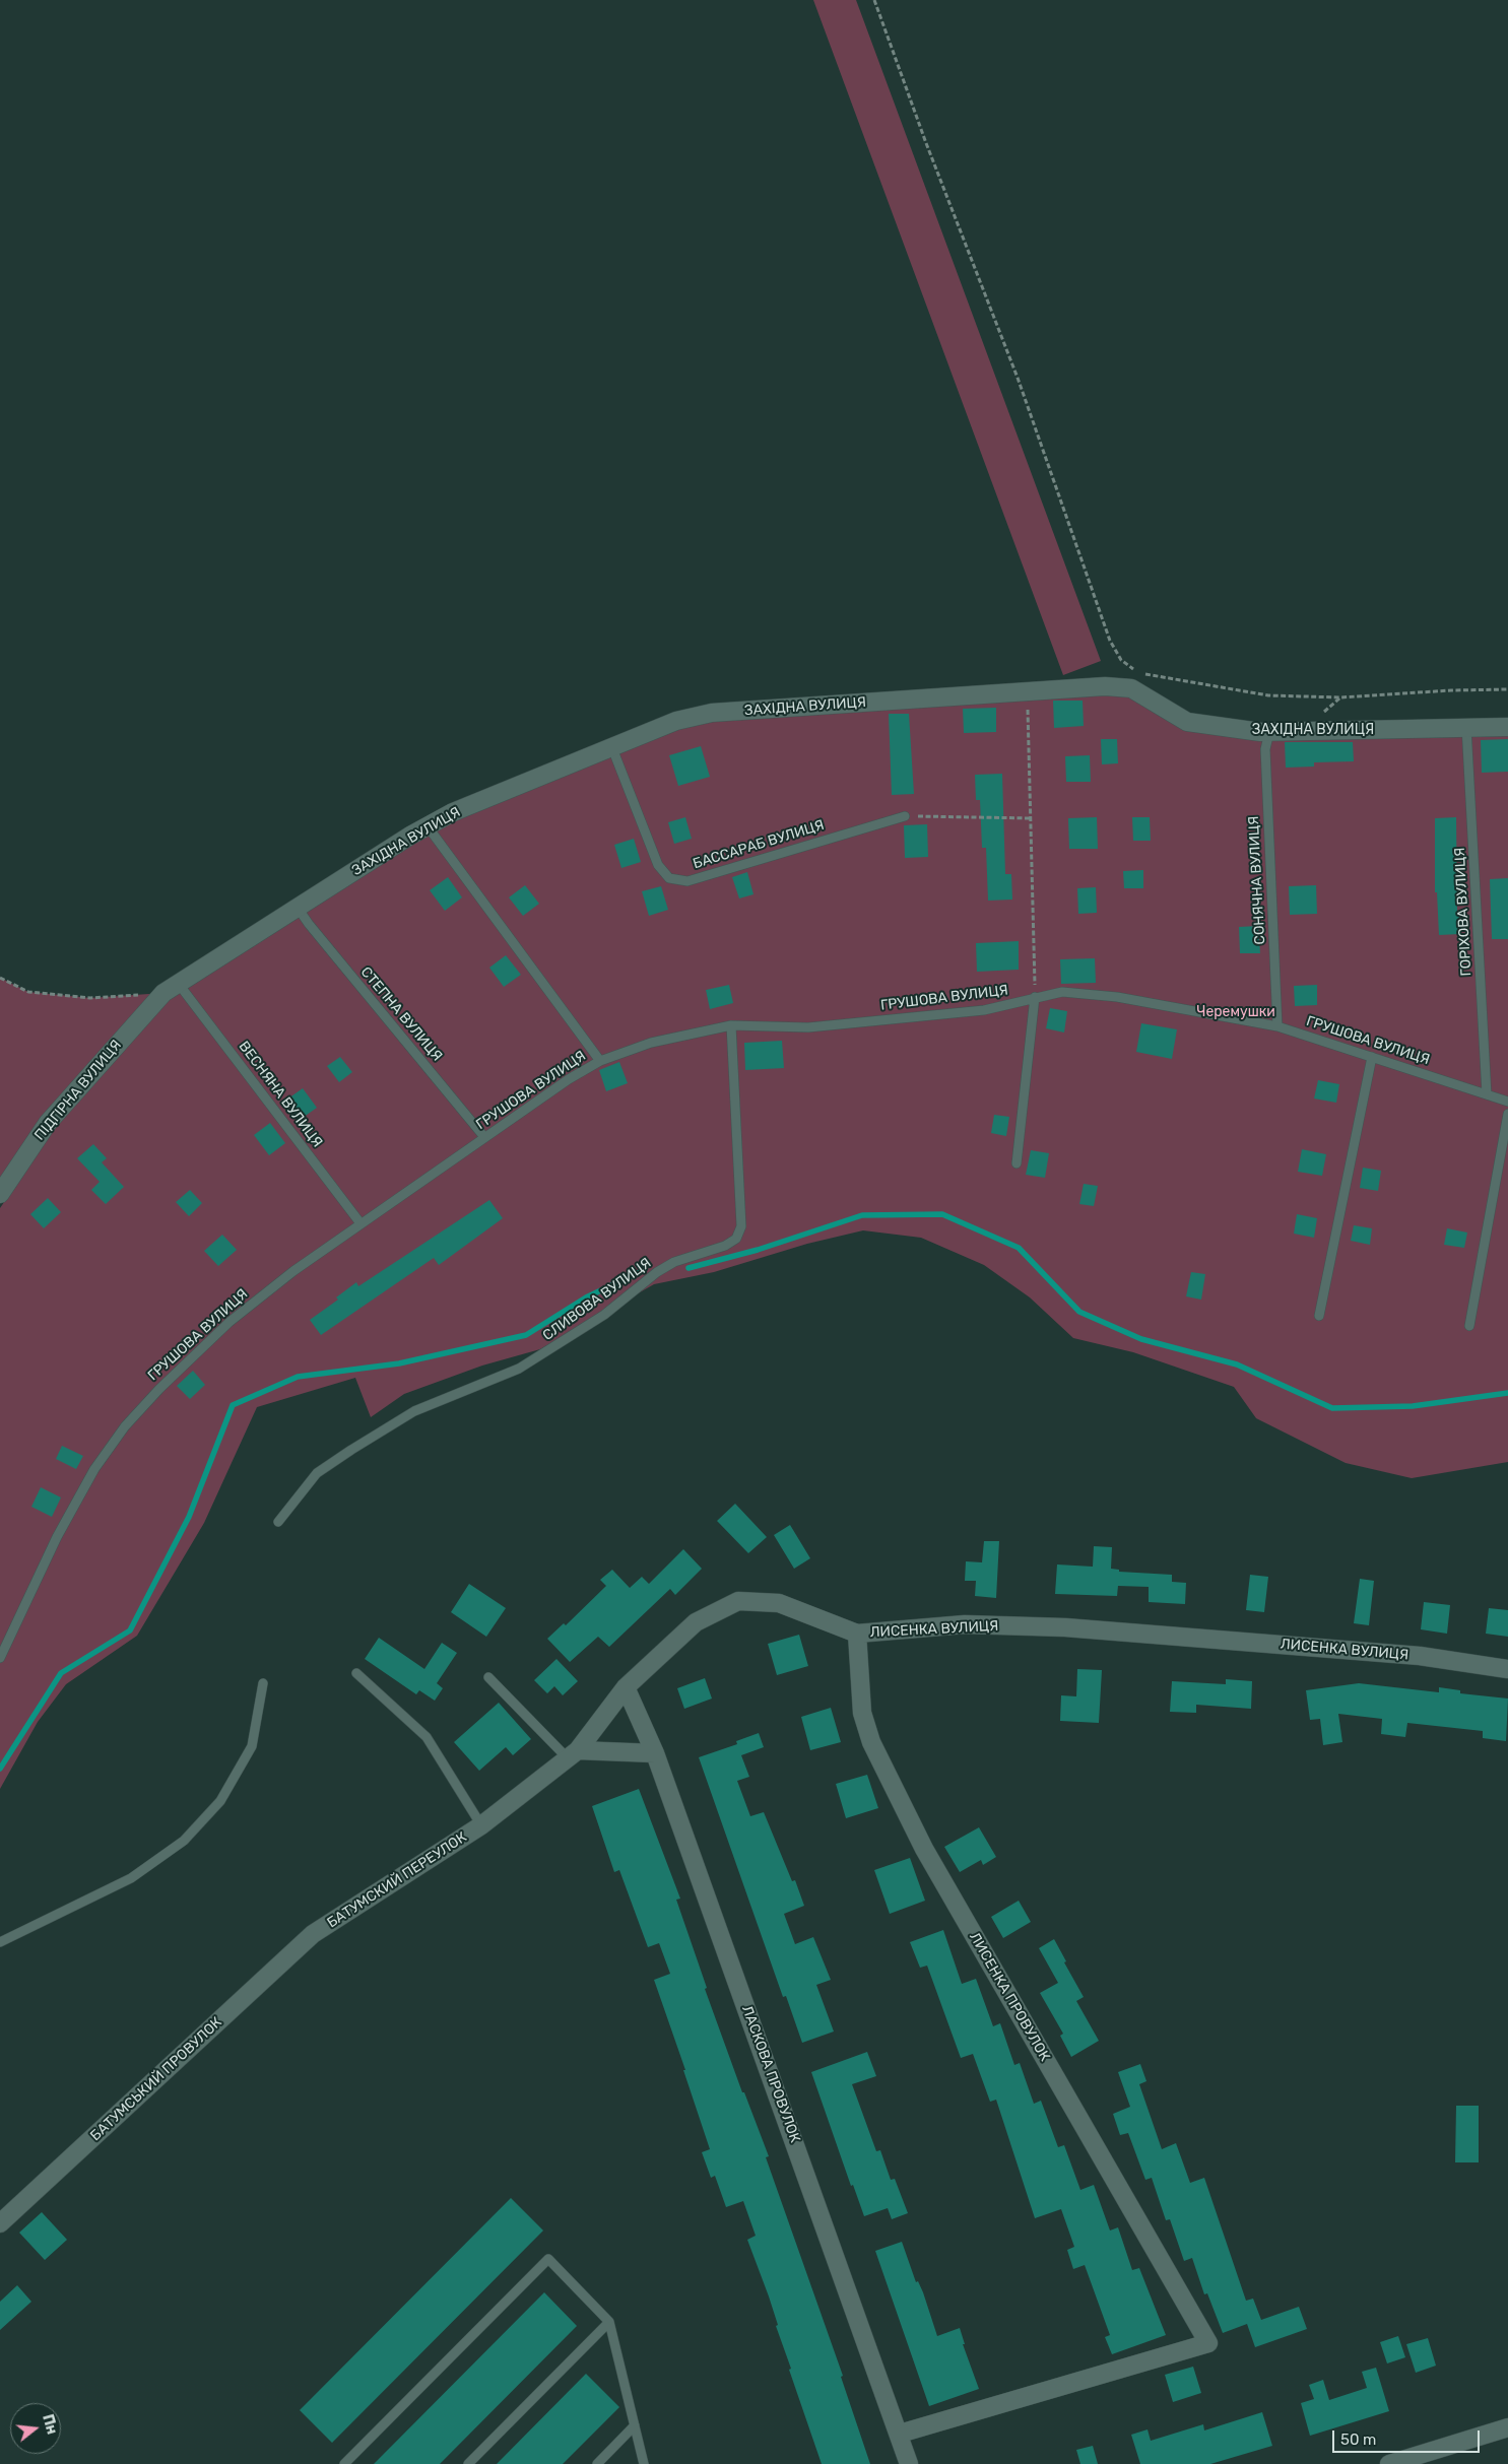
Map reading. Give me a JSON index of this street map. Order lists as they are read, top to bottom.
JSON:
{
  "streets": {
    "street": [
      "ЗАХІДНА ВУЛИЦЯ",
      "ПІДГІРНА ВУЛИЦЯ",
      "ЛИСЕНКА ВУЛИЦЯ",
      "БАТУМСКИЙ ПЕРЕУЛОК",
      "ЛИСЕНКА ПРОВУЛОК",
      "ЛАСКОВА ПРОВУЛОК",
      "БАТУМСЬКИЙ ПРОВУЛОК"
    ],
    "lane": [
      "БАССАРАБ ВУЛИЦЯ",
      "СОНЯЧНА ВУЛИЦЯ",
      "ГОРІХОВА ВУЛИЦЯ",
      "ГРУШОВА ВУЛИЦЯ",
      "СТЕПНА ВУЛИЦЯ",
      "ВЕСНЯНА ВУЛИЦЯ",
      "СЛИВОВА ВУЛИЦЯ"
    ]
  },
  "crossings": [
    ["ЗАХІДНА ВУЛИЦЯ", "БАССАРАБ ВУЛИЦЯ"],
    ["ЗАХІДНА ВУЛИЦЯ", "СОНЯЧНА ВУЛИЦЯ"],
    ["ЗАХІДНА ВУЛИЦЯ", "ГОРІХОВА ВУЛИЦЯ"],
    ["ЗАХІДНА ВУЛИЦЯ", "СТЕПНА ВУЛИЦЯ"],
    ["ЗАХІДНА ВУЛИЦЯ", "ПІДГІРНА ВУЛИЦЯ"],
    ["ЗАХІДНА ВУЛИЦЯ", "ВЕСНЯНА ВУЛИЦЯ"],
    ["СОНЯЧНА ВУЛИЦЯ", "ГРУШОВА ВУЛИЦЯ"],
    ["ГОРІХОВА ВУЛИЦЯ", "ГРУШОВА ВУЛИЦЯ"],
    ["ГРУШОВА ВУЛИЦЯ", "СТЕПНА ВУЛИЦЯ"],
    ["ГРУШОВА ВУЛИЦЯ", "ВЕСНЯНА ВУЛИЦЯ"],
    ["ГРУШОВА ВУЛИЦЯ", "СЛИВОВА ВУЛИЦЯ"],
    ["ПІДГІРНА ВУЛИЦЯ", "ВЕСНЯНА ВУЛИЦЯ"],
    ["ЛИСЕНКА ВУЛИЦЯ", "БАТУМСКИЙ ПЕРЕУЛОК"],
    ["ЛИСЕНКА ВУЛИЦЯ", "ЛИСЕНКА ПРОВУЛОК"],
    ["ЛИСЕНКА ВУЛИЦЯ", "ЛАСКОВА ПРОВУЛОК"],
    ["БАТУМСКИЙ ПЕРЕУЛОК", "БАТУМСЬКИЙ ПРОВУЛОК"],
    ["ЛИСЕНКА ПРОВУЛОК", "ЛАСКОВА ПРОВУЛОК"]
  ],
  "parks": ["Черемушки"],
  "scale_bar": "50 m",
  "north": "right"
}
